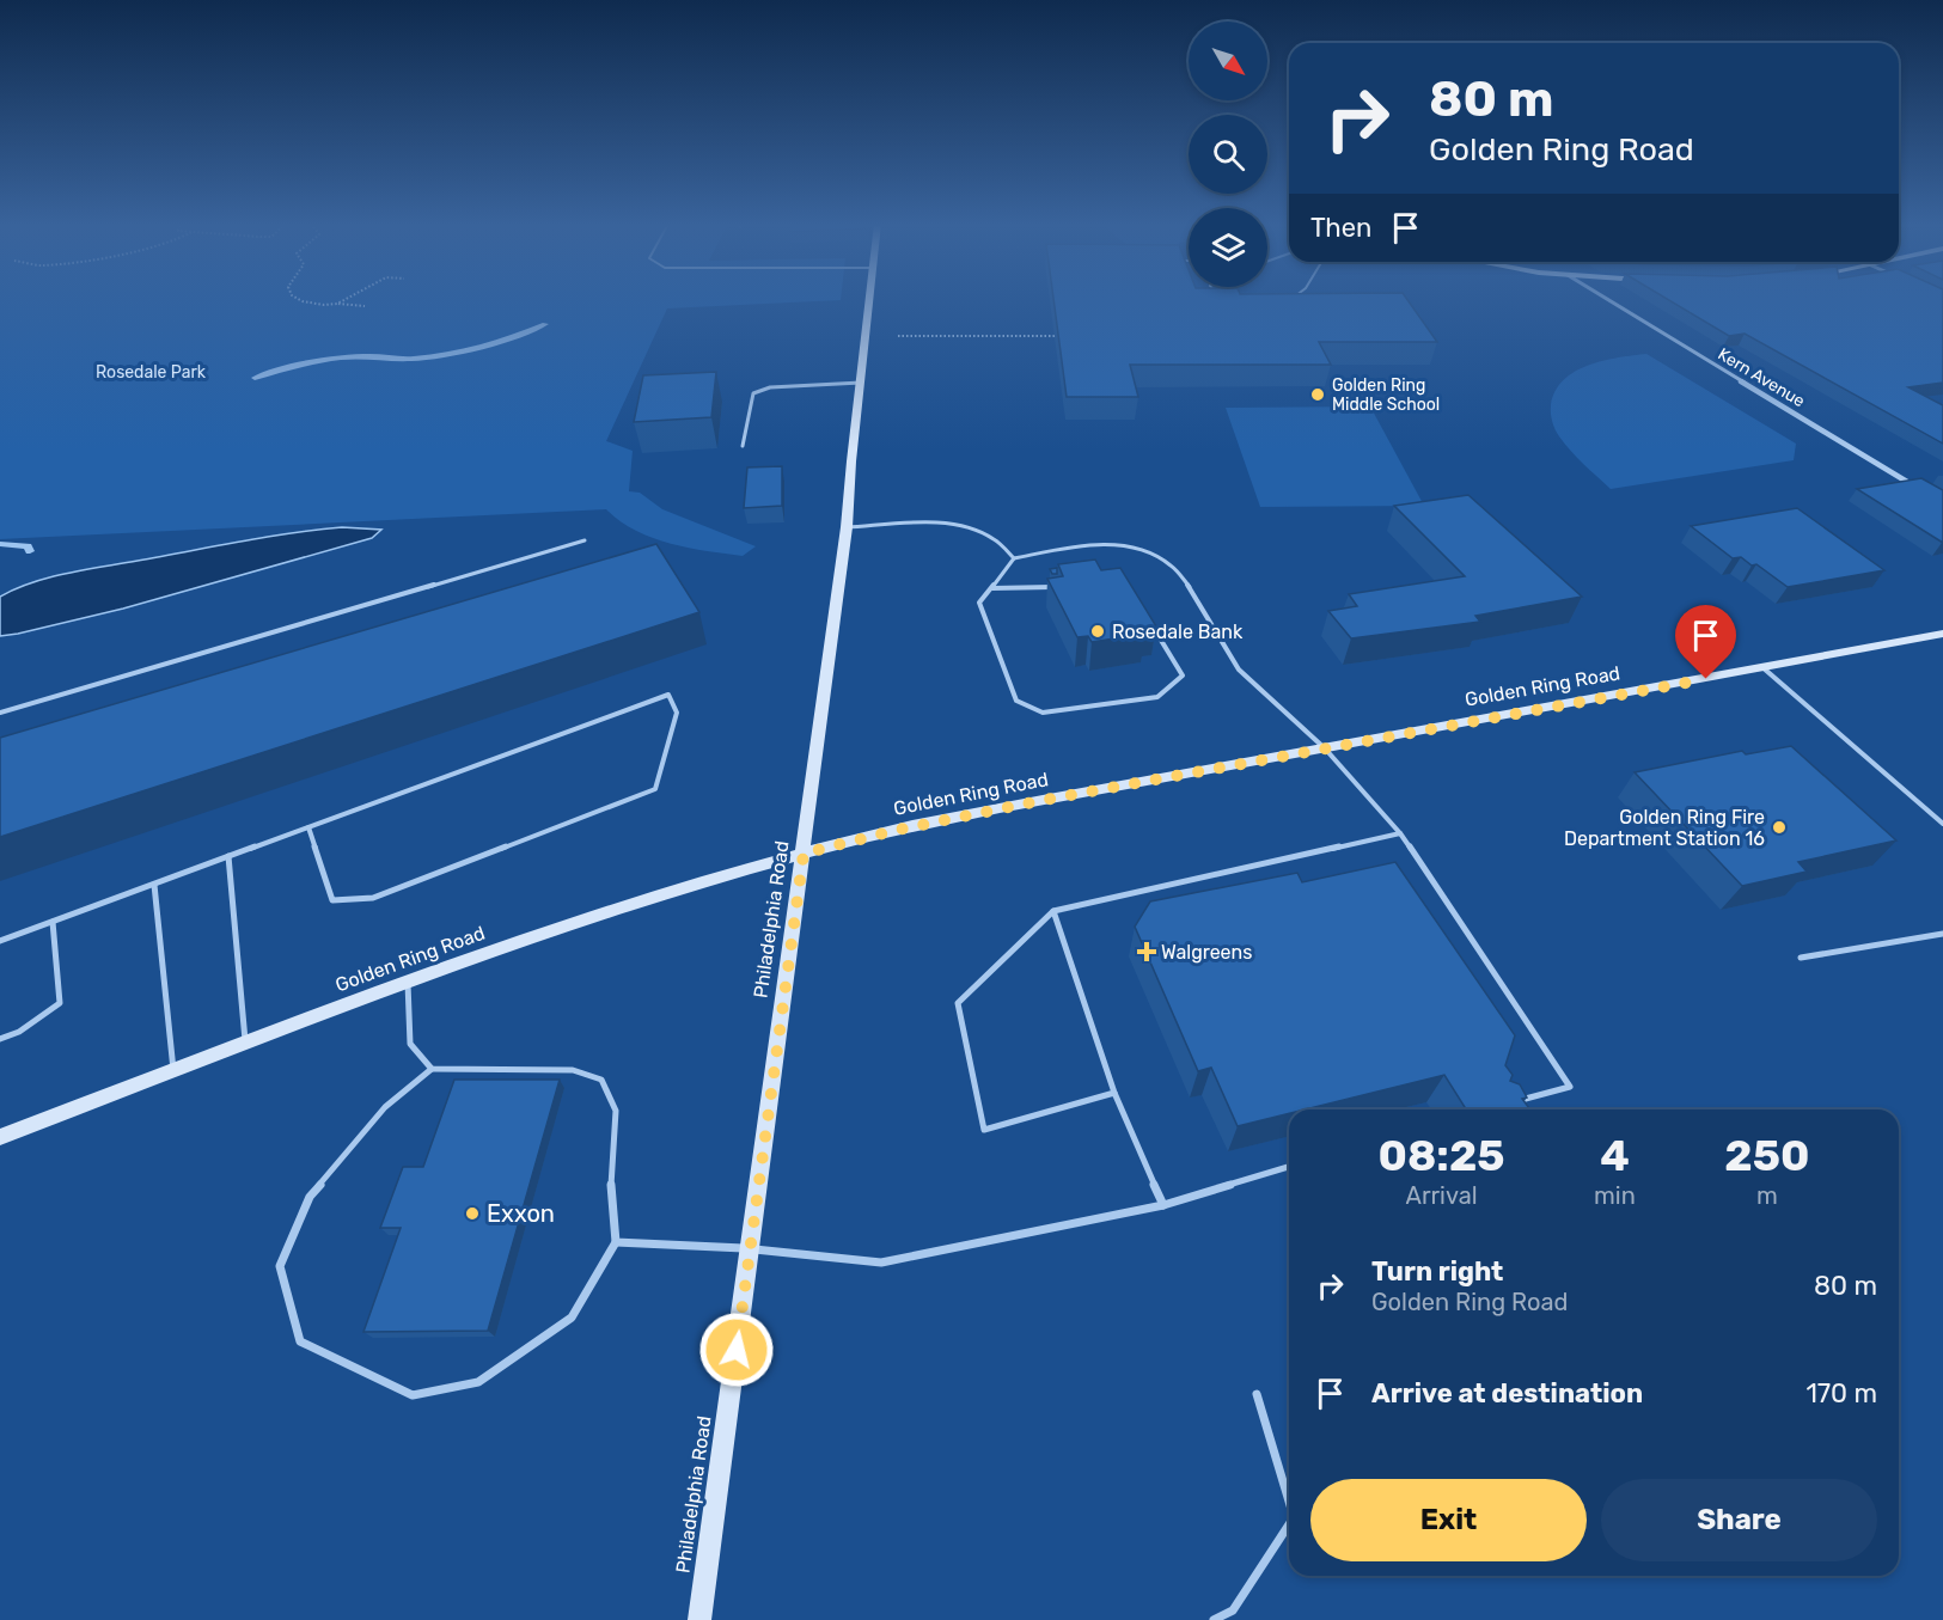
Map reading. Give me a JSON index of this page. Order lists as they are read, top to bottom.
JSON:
{
  "streets": {
    "main road": ["Golden Ring Road", "Philadelphia Road"],
    "street": ["Kern Avenue"]
  },
  "crossings": [
    ["Golden Ring Road", "Philadelphia Road"]
  ],
  "parks": ["Rosedale Park"],
  "places": {
    "other": [
      "Golden Ring Middle School",
      "Rosedale Bank",
      "Golden Ring Fire Department Station 16",
      "Exxon"
    ],
    "health": ["Walgreens"]
  },
  "north": "bottom right",
  "page": {
    "turn": ["80 m", "Golden Ring Road"],
    "then": "Then",
    "eta": [
      "08:25",
      "Arrival",
      "4",
      "min",
      "250",
      "m"
    ],
    "list": [
      {
        "name": "Turn right",
        "note": "Golden Ring Road",
        "value": "80 m"
      },
      {
        "name": "Arrive at destination",
        "value": "170 m"
      }
    ],
    "buttons": ["Exit", "Share"]
  }
}
